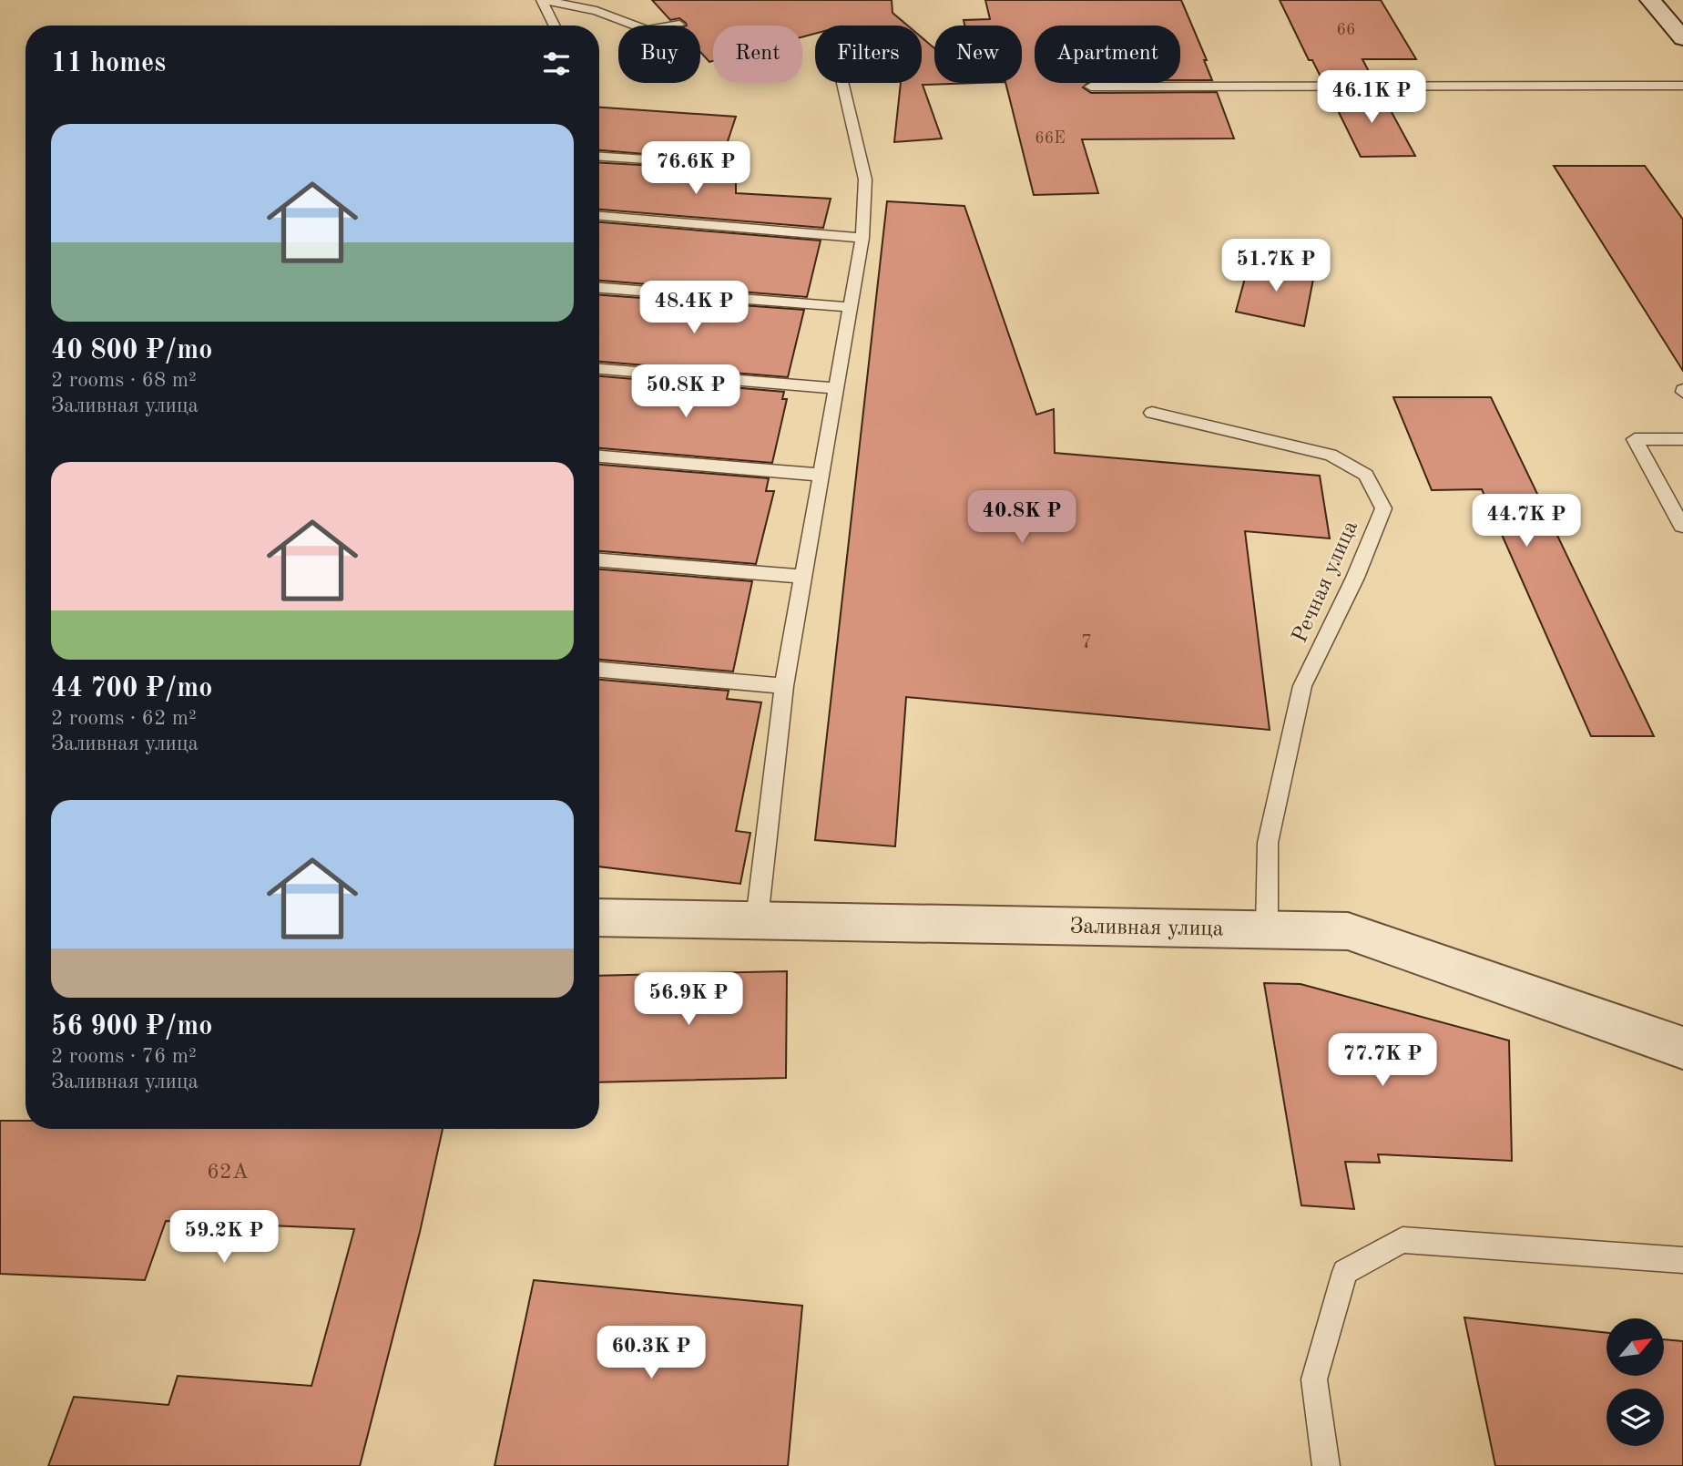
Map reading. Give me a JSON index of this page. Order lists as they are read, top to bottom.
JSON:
{
  "streets": {
    "street": ["Заливная улица"],
    "lane": ["Речная улица"]
  },
  "crossings": [
    ["Речная улица", "Заливная улица"]
  ],
  "house_numbers": [
    "66",
    "66Е",
    "7",
    "62А"
  ],
  "north": "top right",
  "page": {
    "chip": [
      "Buy",
      "Rent",
      "Filters",
      "New",
      "Apartment"
    ],
    "heading": "11 homes",
    "price": [
      "46.1K ₽",
      "76.6K ₽",
      "51.7K ₽",
      "48.4K ₽",
      "50.8K ₽",
      "40.8K ₽",
      "44.7K ₽",
      "56.9K ₽",
      "77.7K ₽",
      "59.2K ₽",
      "60.3K ₽"
    ],
    "list": [
      {
        "name": "40 800 ₽/mo",
        "note": "2 rooms · 68 m² · Заливная улица"
      },
      {
        "name": "44 700 ₽/mo",
        "note": "2 rooms · 62 m² · Заливная улица"
      },
      {
        "name": "56 900 ₽/mo",
        "note": "2 rooms · 76 m² · Заливная улица"
      }
    ]
  }
}
